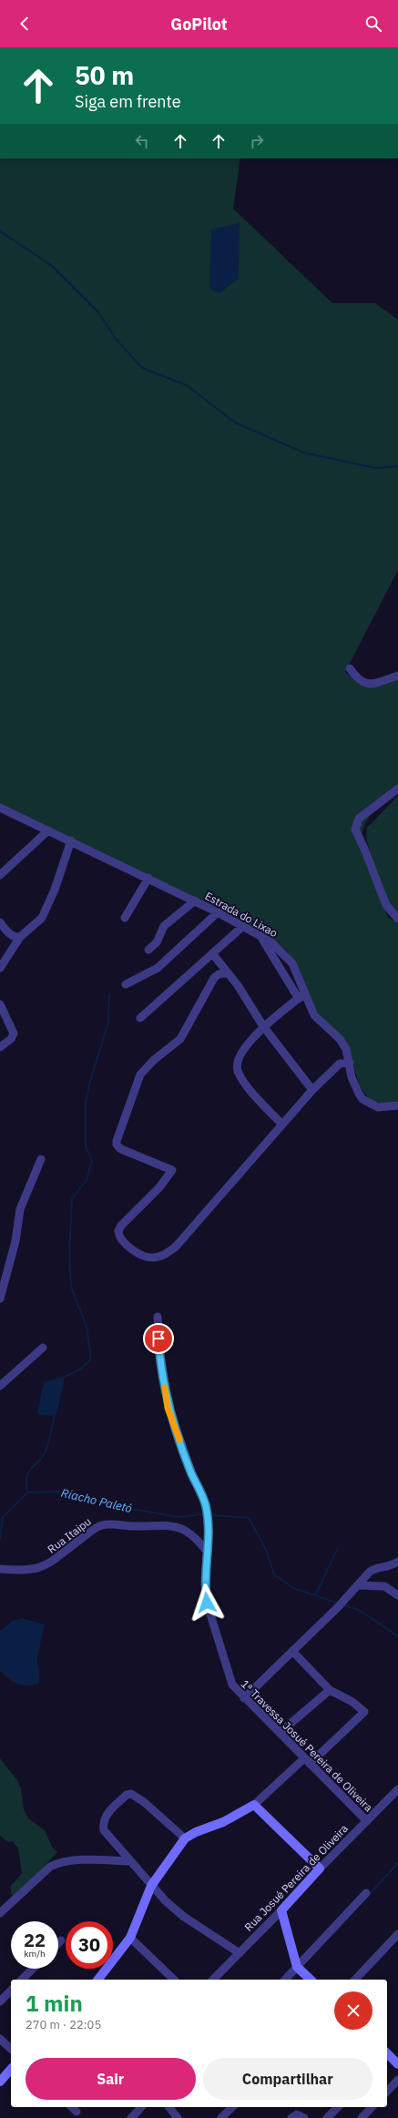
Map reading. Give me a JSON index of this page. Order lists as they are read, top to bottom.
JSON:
{
  "streets": {
    "street": [
      "Estrada do Lixao",
      "Rua Itaipu",
      "1ª Travessa Josué Pereira de Oliveira",
      "Rua Josué Pereira de Oliveira"
    ]
  },
  "crossings": [
    ["Rua Itaipu", "1ª Travessa Josué Pereira de Oliveira"],
    ["1ª Travessa Josué Pereira de Oliveira", "Rua Josué Pereira de Oliveira"]
  ],
  "water": ["Riacho Paletó"],
  "page": {
    "header": "GoPilot",
    "turn": ["50 m", "Siga em frente"],
    "speed": "22 km/h",
    "limit": "30",
    "heading": ["1 min", "270 m · 22:05"],
    "buttons": ["Sair", "Compartilhar"]
  }
}
